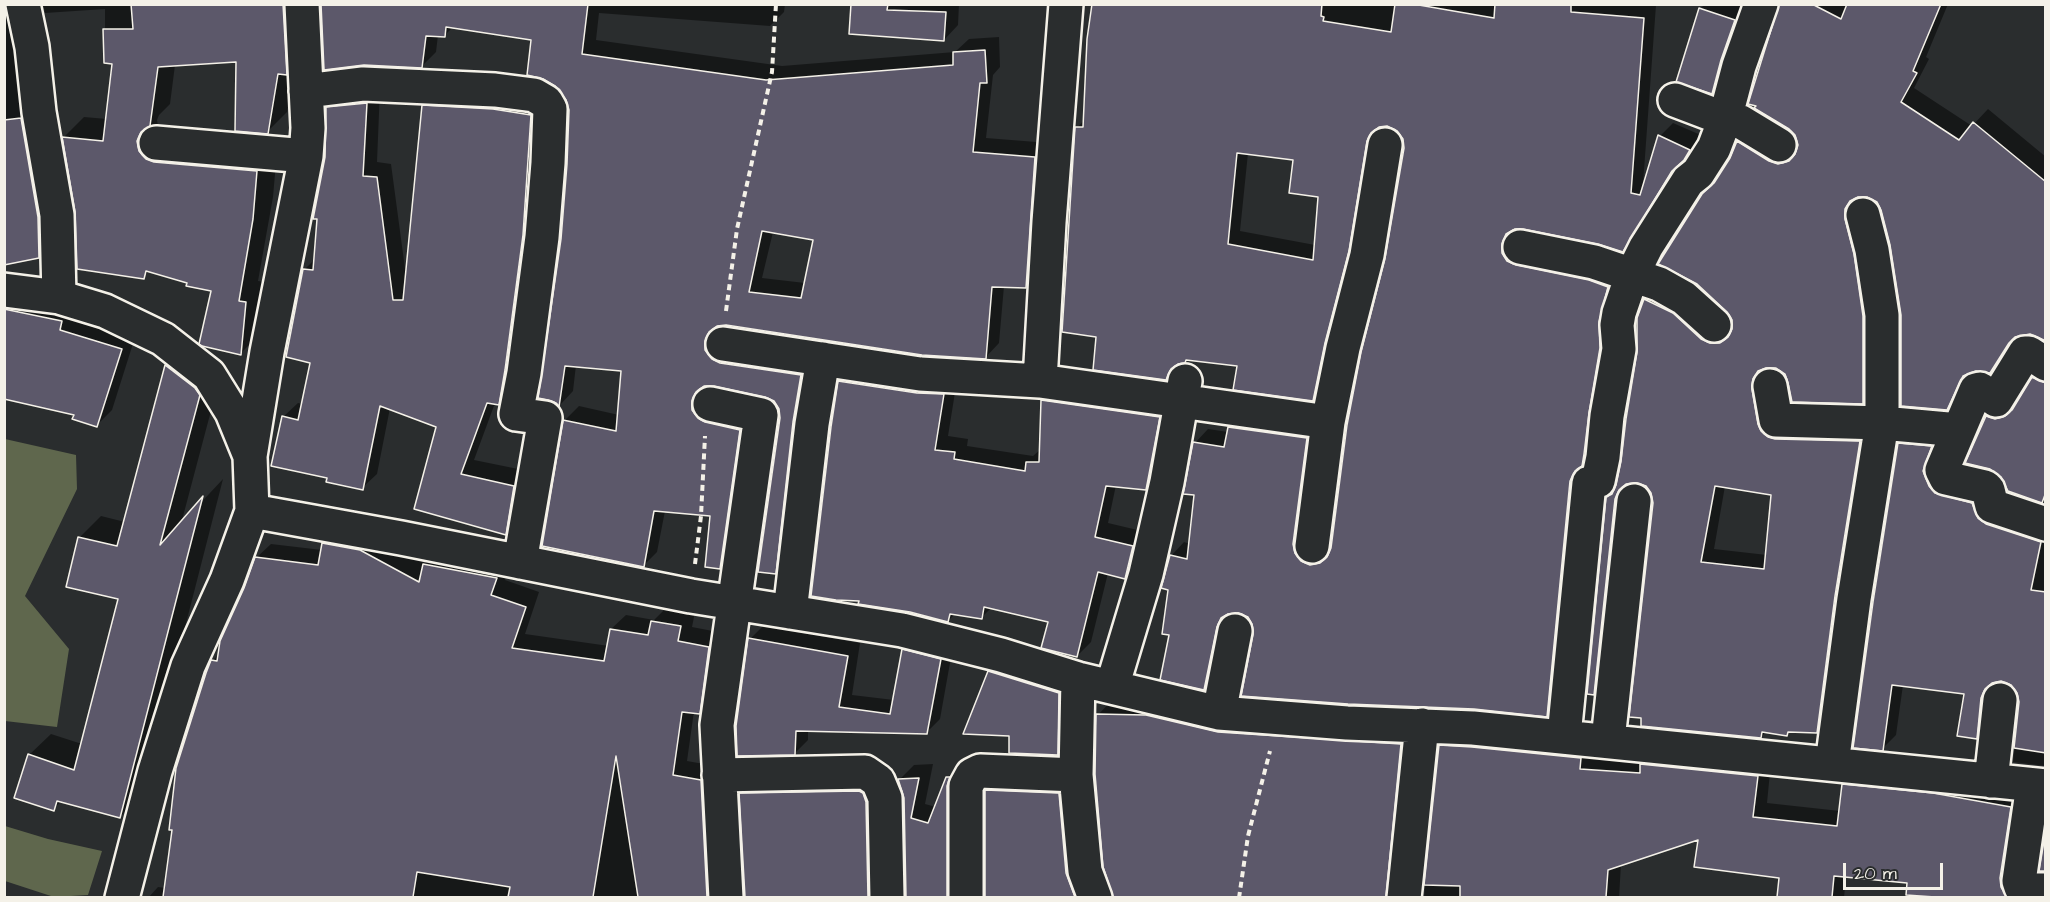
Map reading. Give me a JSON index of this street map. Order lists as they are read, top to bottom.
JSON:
{
  "scale_bar": "20 m"
}
